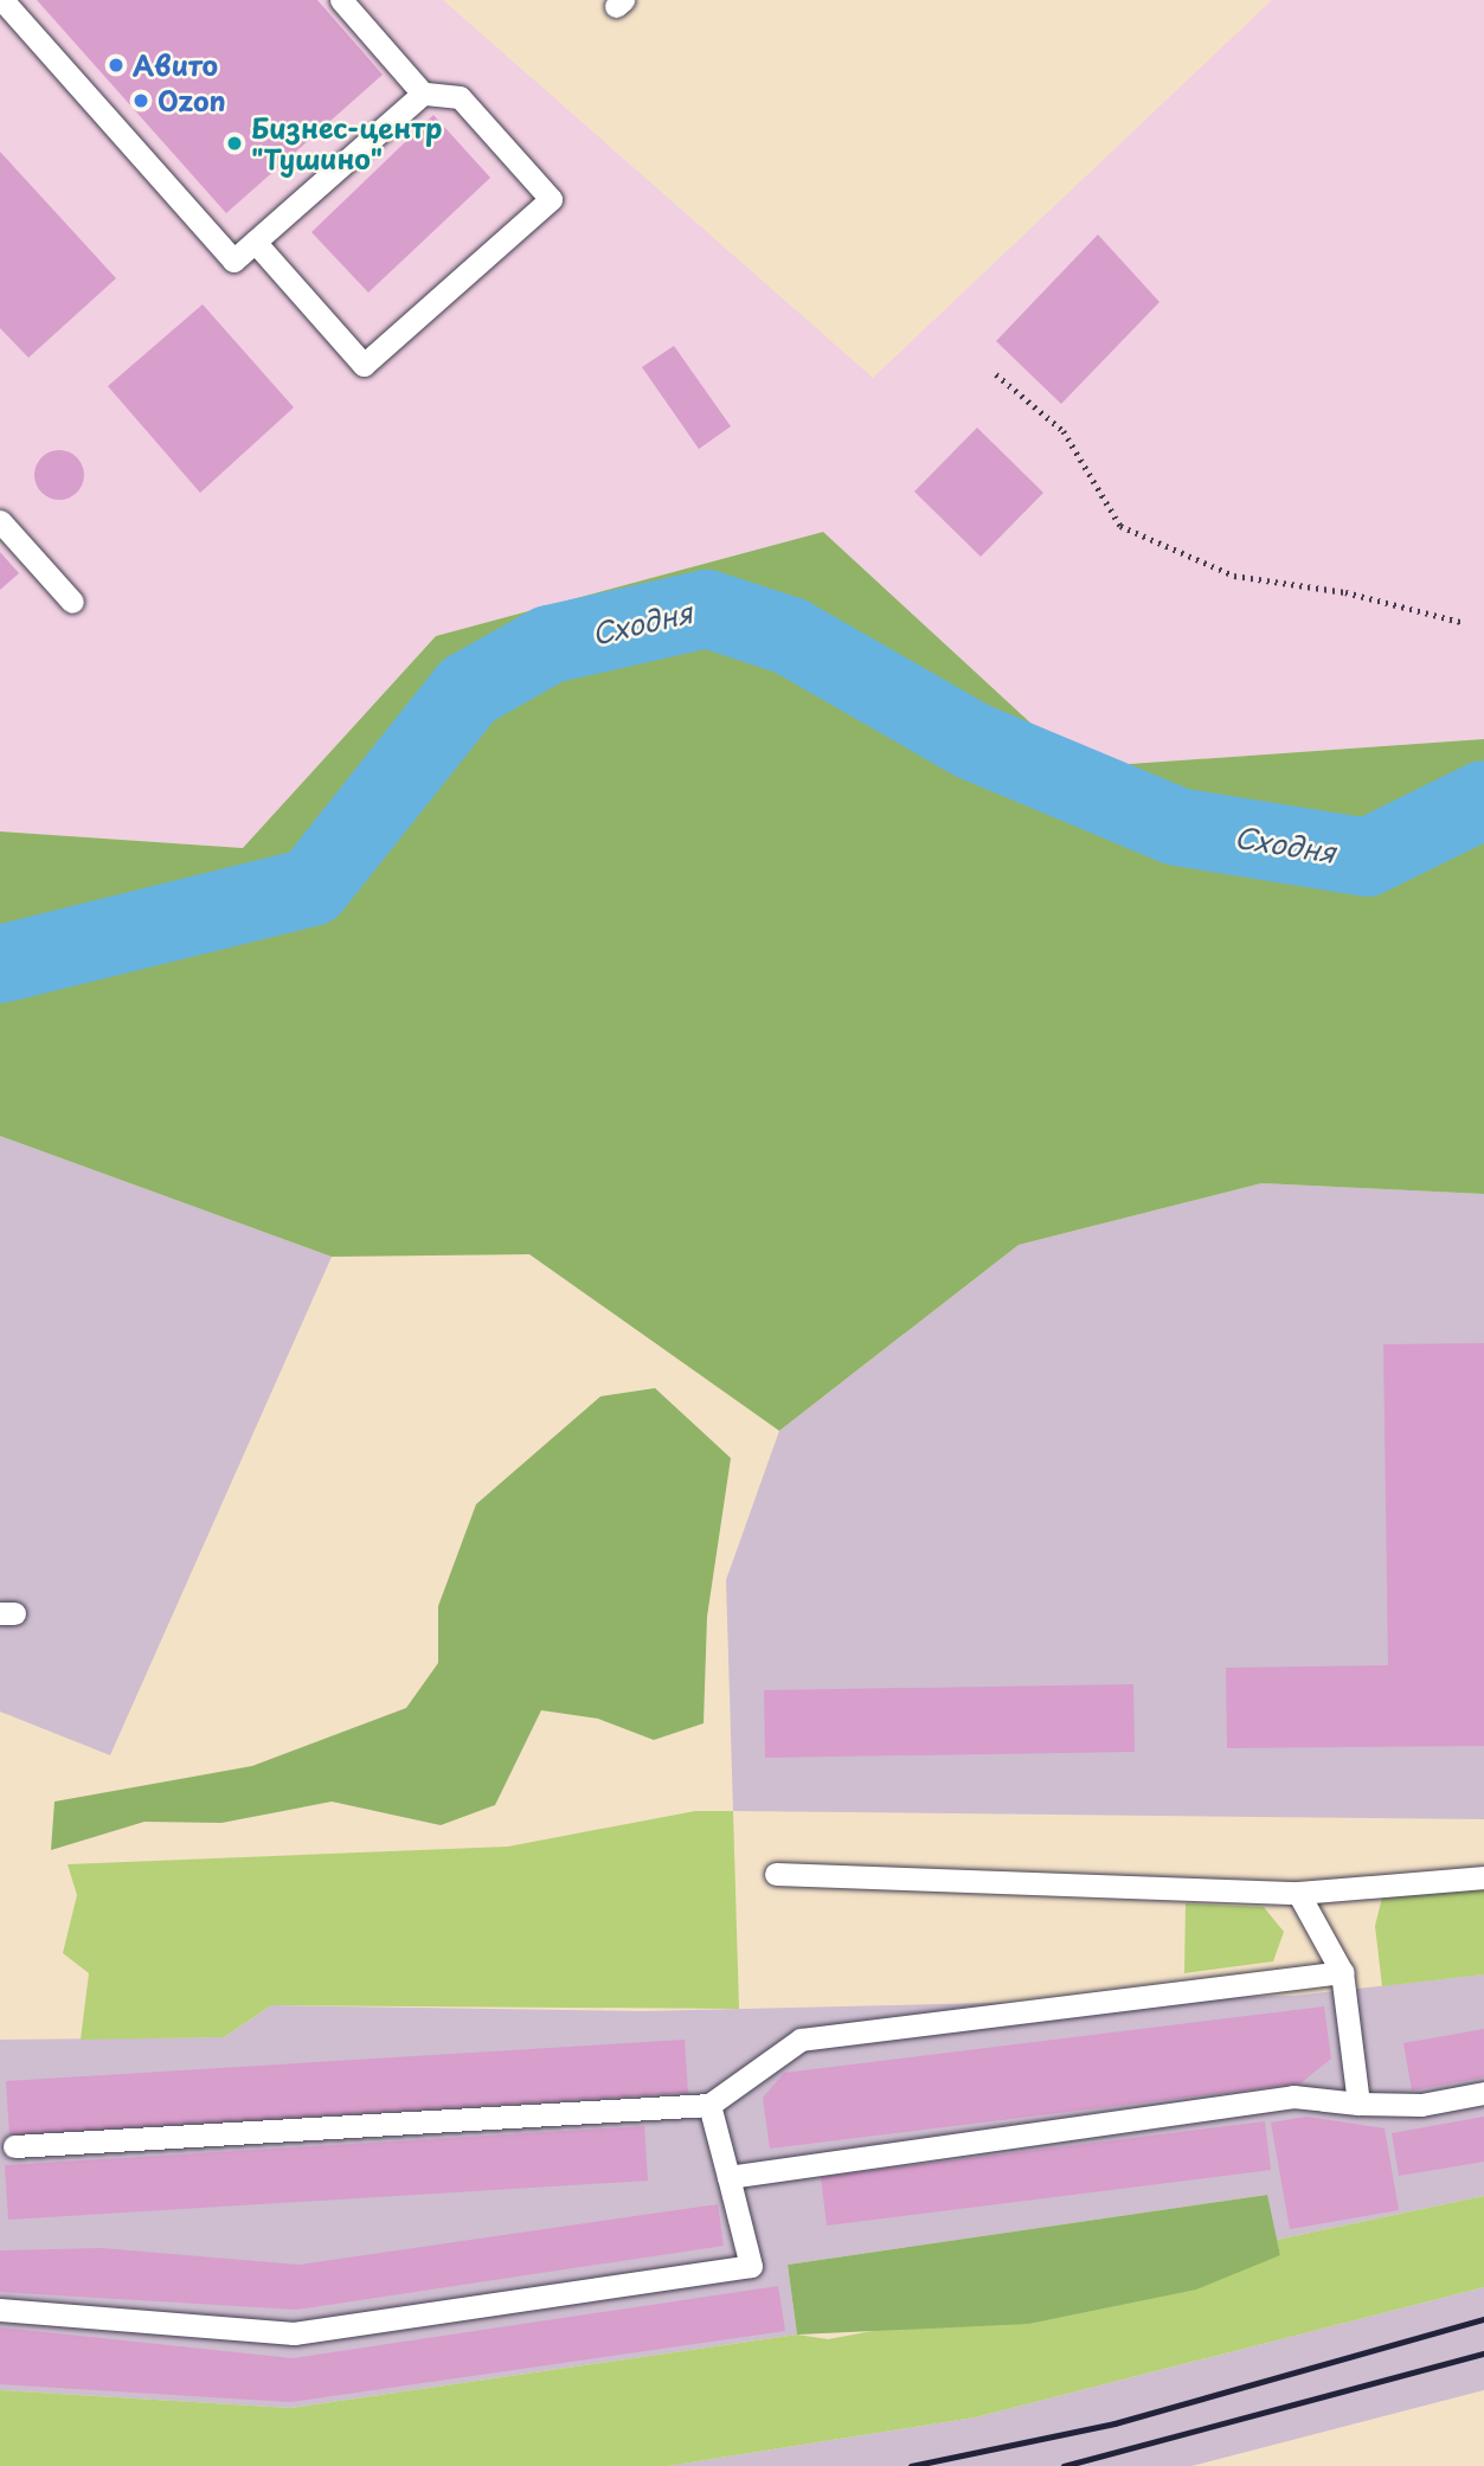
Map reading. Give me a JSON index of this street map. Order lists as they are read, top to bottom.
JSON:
{
  "water": ["Сходня"],
  "places": ["Авито", "Ozon", "Бизнес-центр \"Тушино\""]
}
